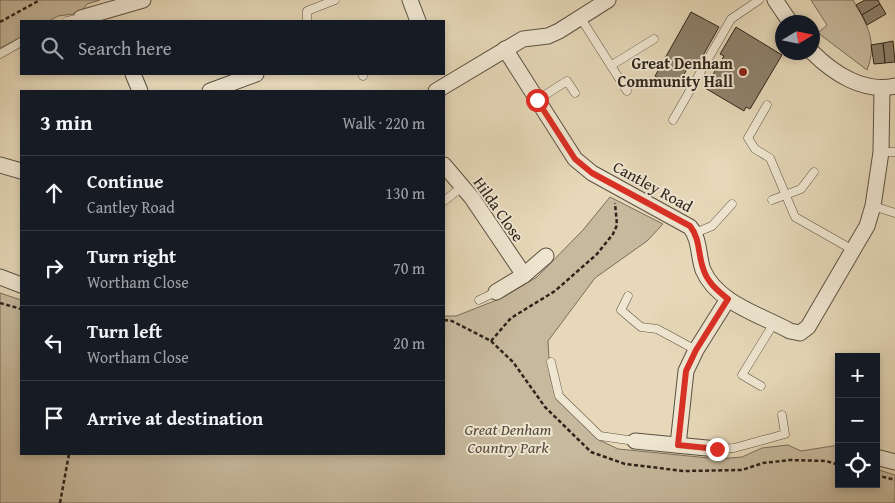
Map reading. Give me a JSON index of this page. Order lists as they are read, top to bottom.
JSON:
{
  "streets": {
    "street": ["Cantley Road", "Hilda Close"]
  },
  "parks": ["Great Denham Country Park"],
  "places": ["Great Denham Community Hall"],
  "north": "right",
  "page": {
    "search": "Search here",
    "heading": ["3 min", "Walk · 220 m"],
    "list": [
      ["Continue", "Cantley Road", "130 m"],
      ["Turn right", "Wortham Close", "70 m"],
      ["Turn left", "Wortham Close", "20 m"],
      "Arrive at destination"
    ],
    "map_buttons": ["+", "−"]
  }
}
